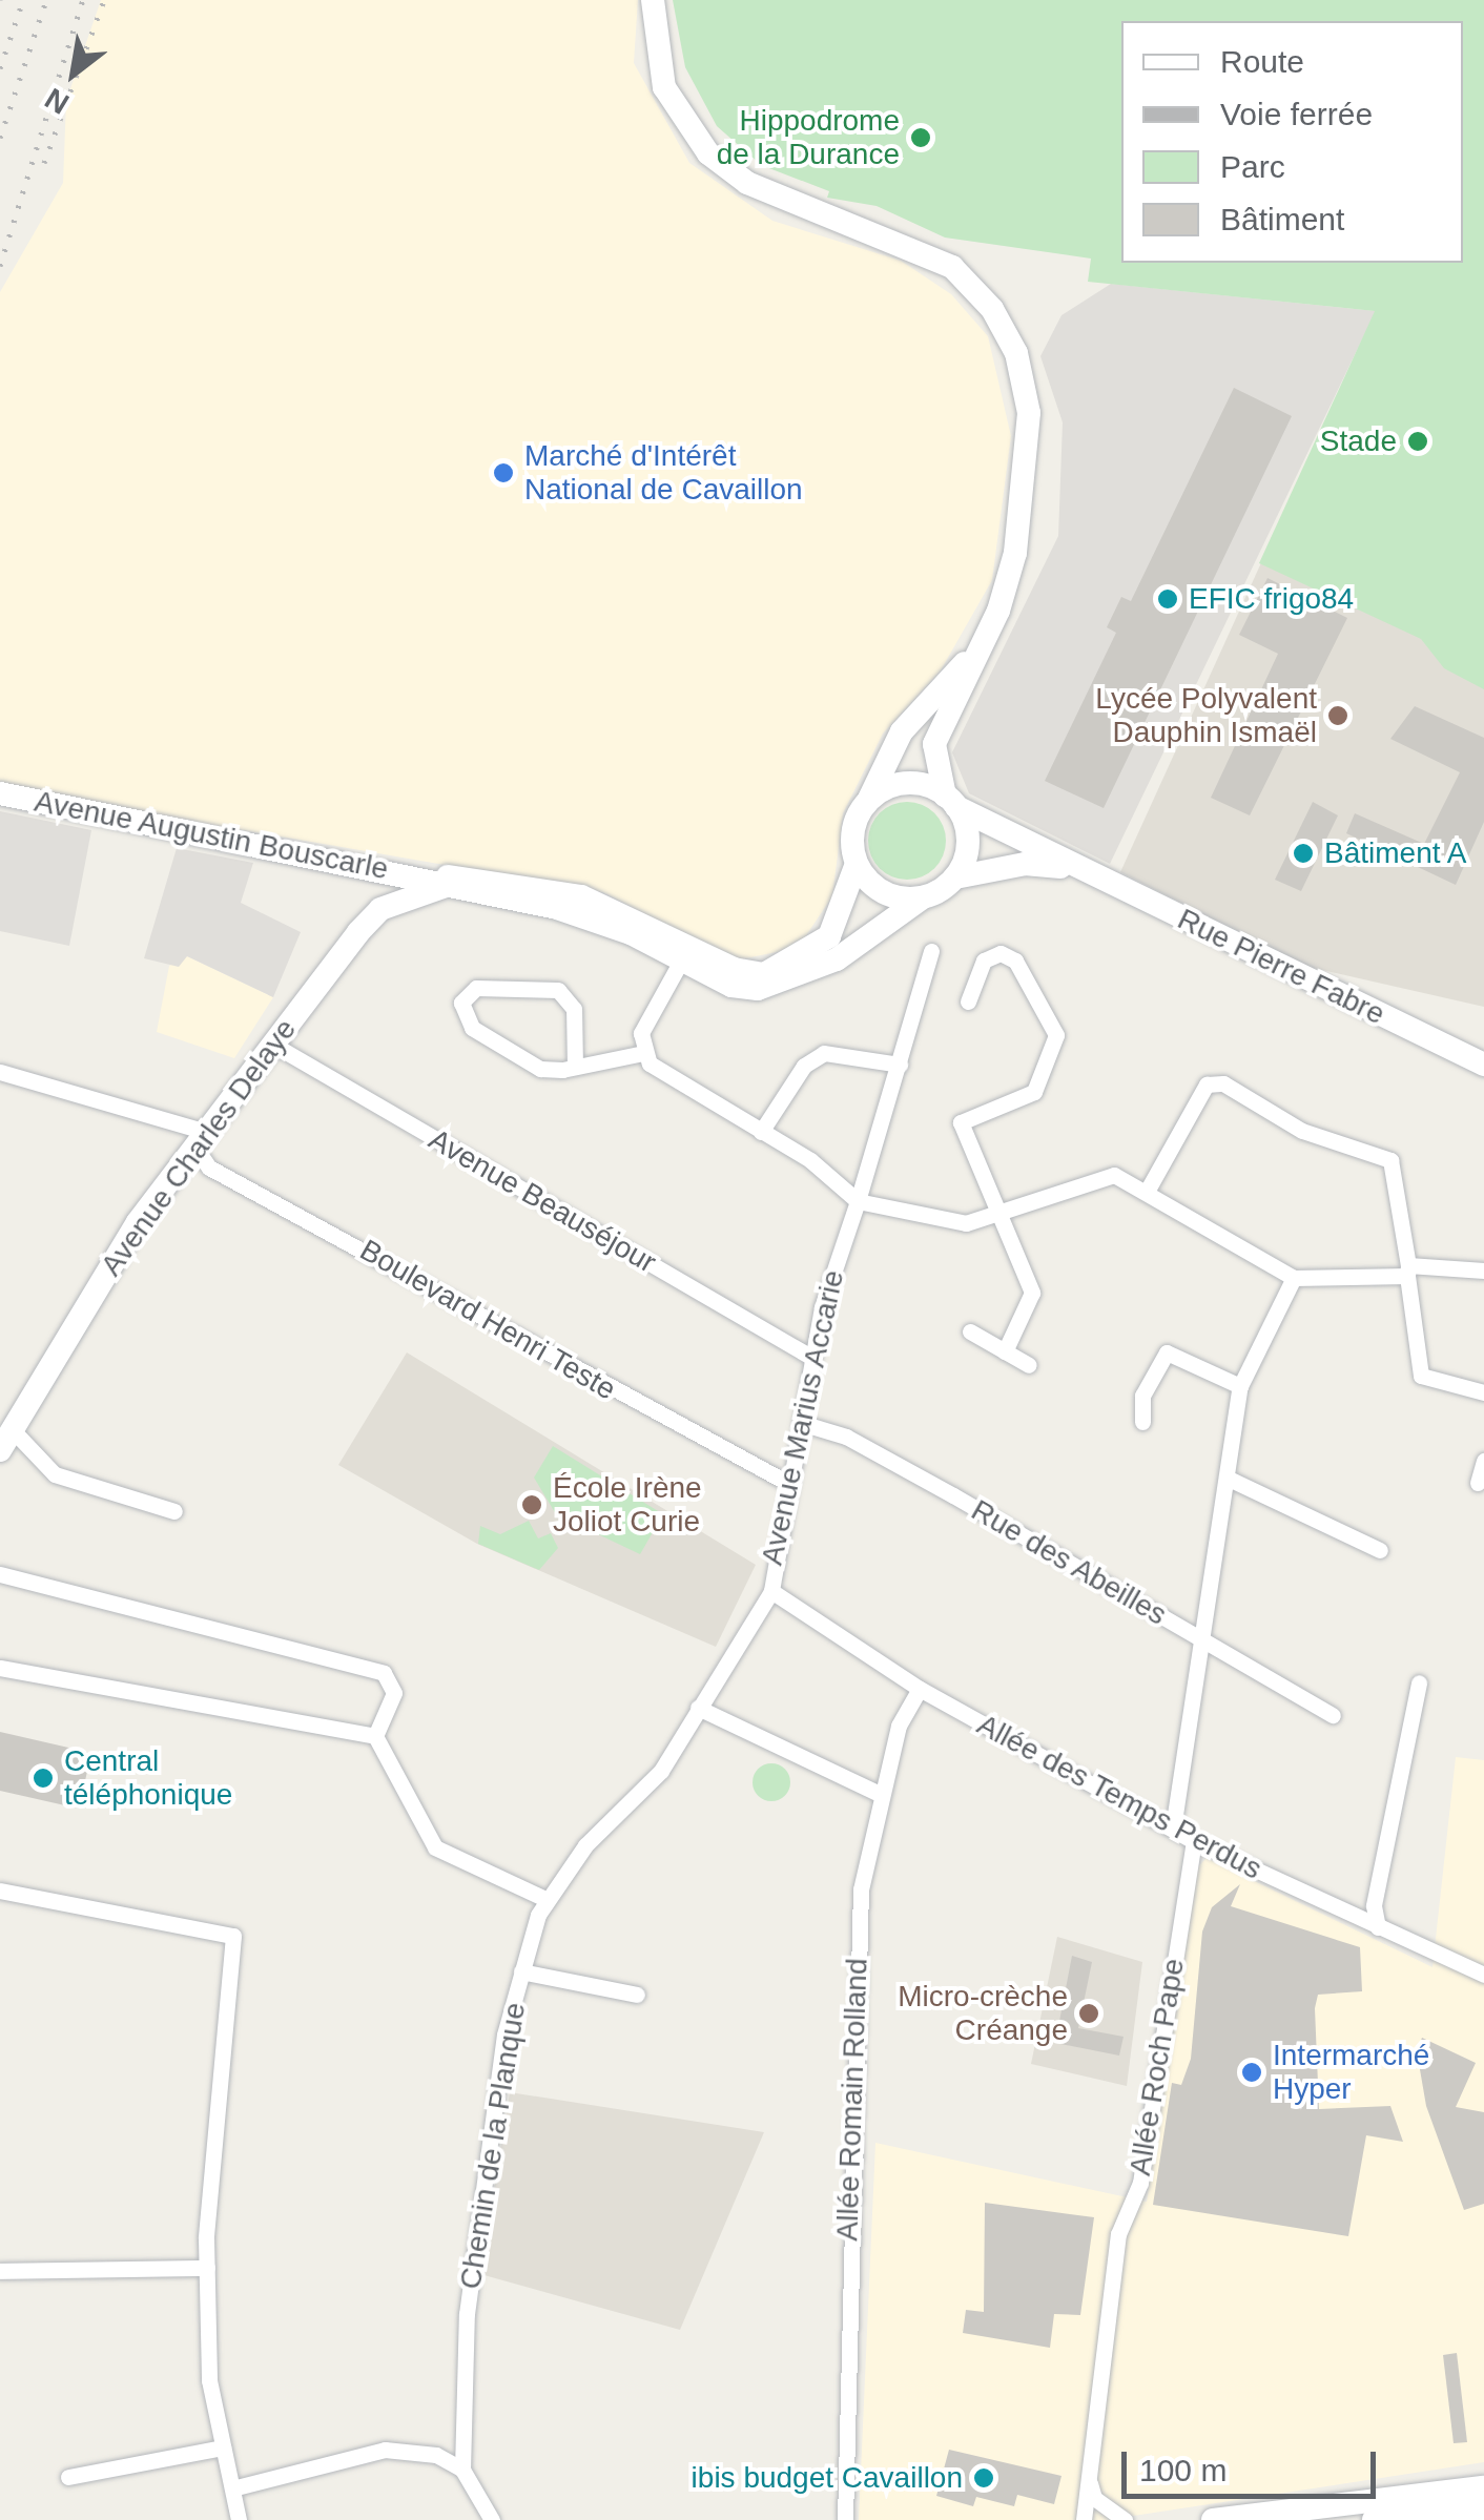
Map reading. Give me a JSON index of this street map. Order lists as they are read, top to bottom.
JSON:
{
  "streets": {
    "street": [
      "Avenue Augustin Bouscarle",
      "Rue Pierre Fabre",
      "Avenue Charles Delaye",
      "Avenue Beauséjour",
      "Boulevard Henri Teste",
      "Avenue Marius Accarie",
      "Rue des Abeilles",
      "Allée des Temps Perdus",
      "Allée Roch Pape",
      "Allée Romain Rolland",
      "Chemin de la Planque"
    ]
  },
  "crossings": [
    ["Avenue Augustin Bouscarle", "Avenue Charles Delaye"],
    ["Avenue Charles Delaye", "Avenue Beauséjour"],
    ["Avenue Charles Delaye", "Boulevard Henri Teste"],
    ["Avenue Beauséjour", "Avenue Marius Accarie"],
    ["Boulevard Henri Teste", "Avenue Marius Accarie"],
    ["Avenue Marius Accarie", "Rue des Abeilles"],
    ["Avenue Marius Accarie", "Allée des Temps Perdus"],
    ["Avenue Marius Accarie", "Chemin de la Planque"],
    ["Allée des Temps Perdus", "Allée Roch Pape"],
    ["Allée des Temps Perdus", "Allée Romain Rolland"],
    ["Allée des Temps Perdus", "Chemin de la Planque"]
  ],
  "places": [
    "Hippodrome de la Durance",
    "Stade",
    "Marché d'Intérêt National de Cavaillon",
    "EFIC frigo84",
    "Lycée Polyvalent Dauphin Ismaël",
    "Bâtiment A",
    "École Irène Joliot Curie",
    "Central téléphonique",
    "Micro-crèche Créange",
    "Intermarché Hyper",
    "ibis budget Cavaillon"
  ],
  "legend": [
    "Route",
    "Voie ferrée",
    "Parc",
    "Bâtiment"
  ],
  "scale_bar": "100 m",
  "north": "bottom left"
}
